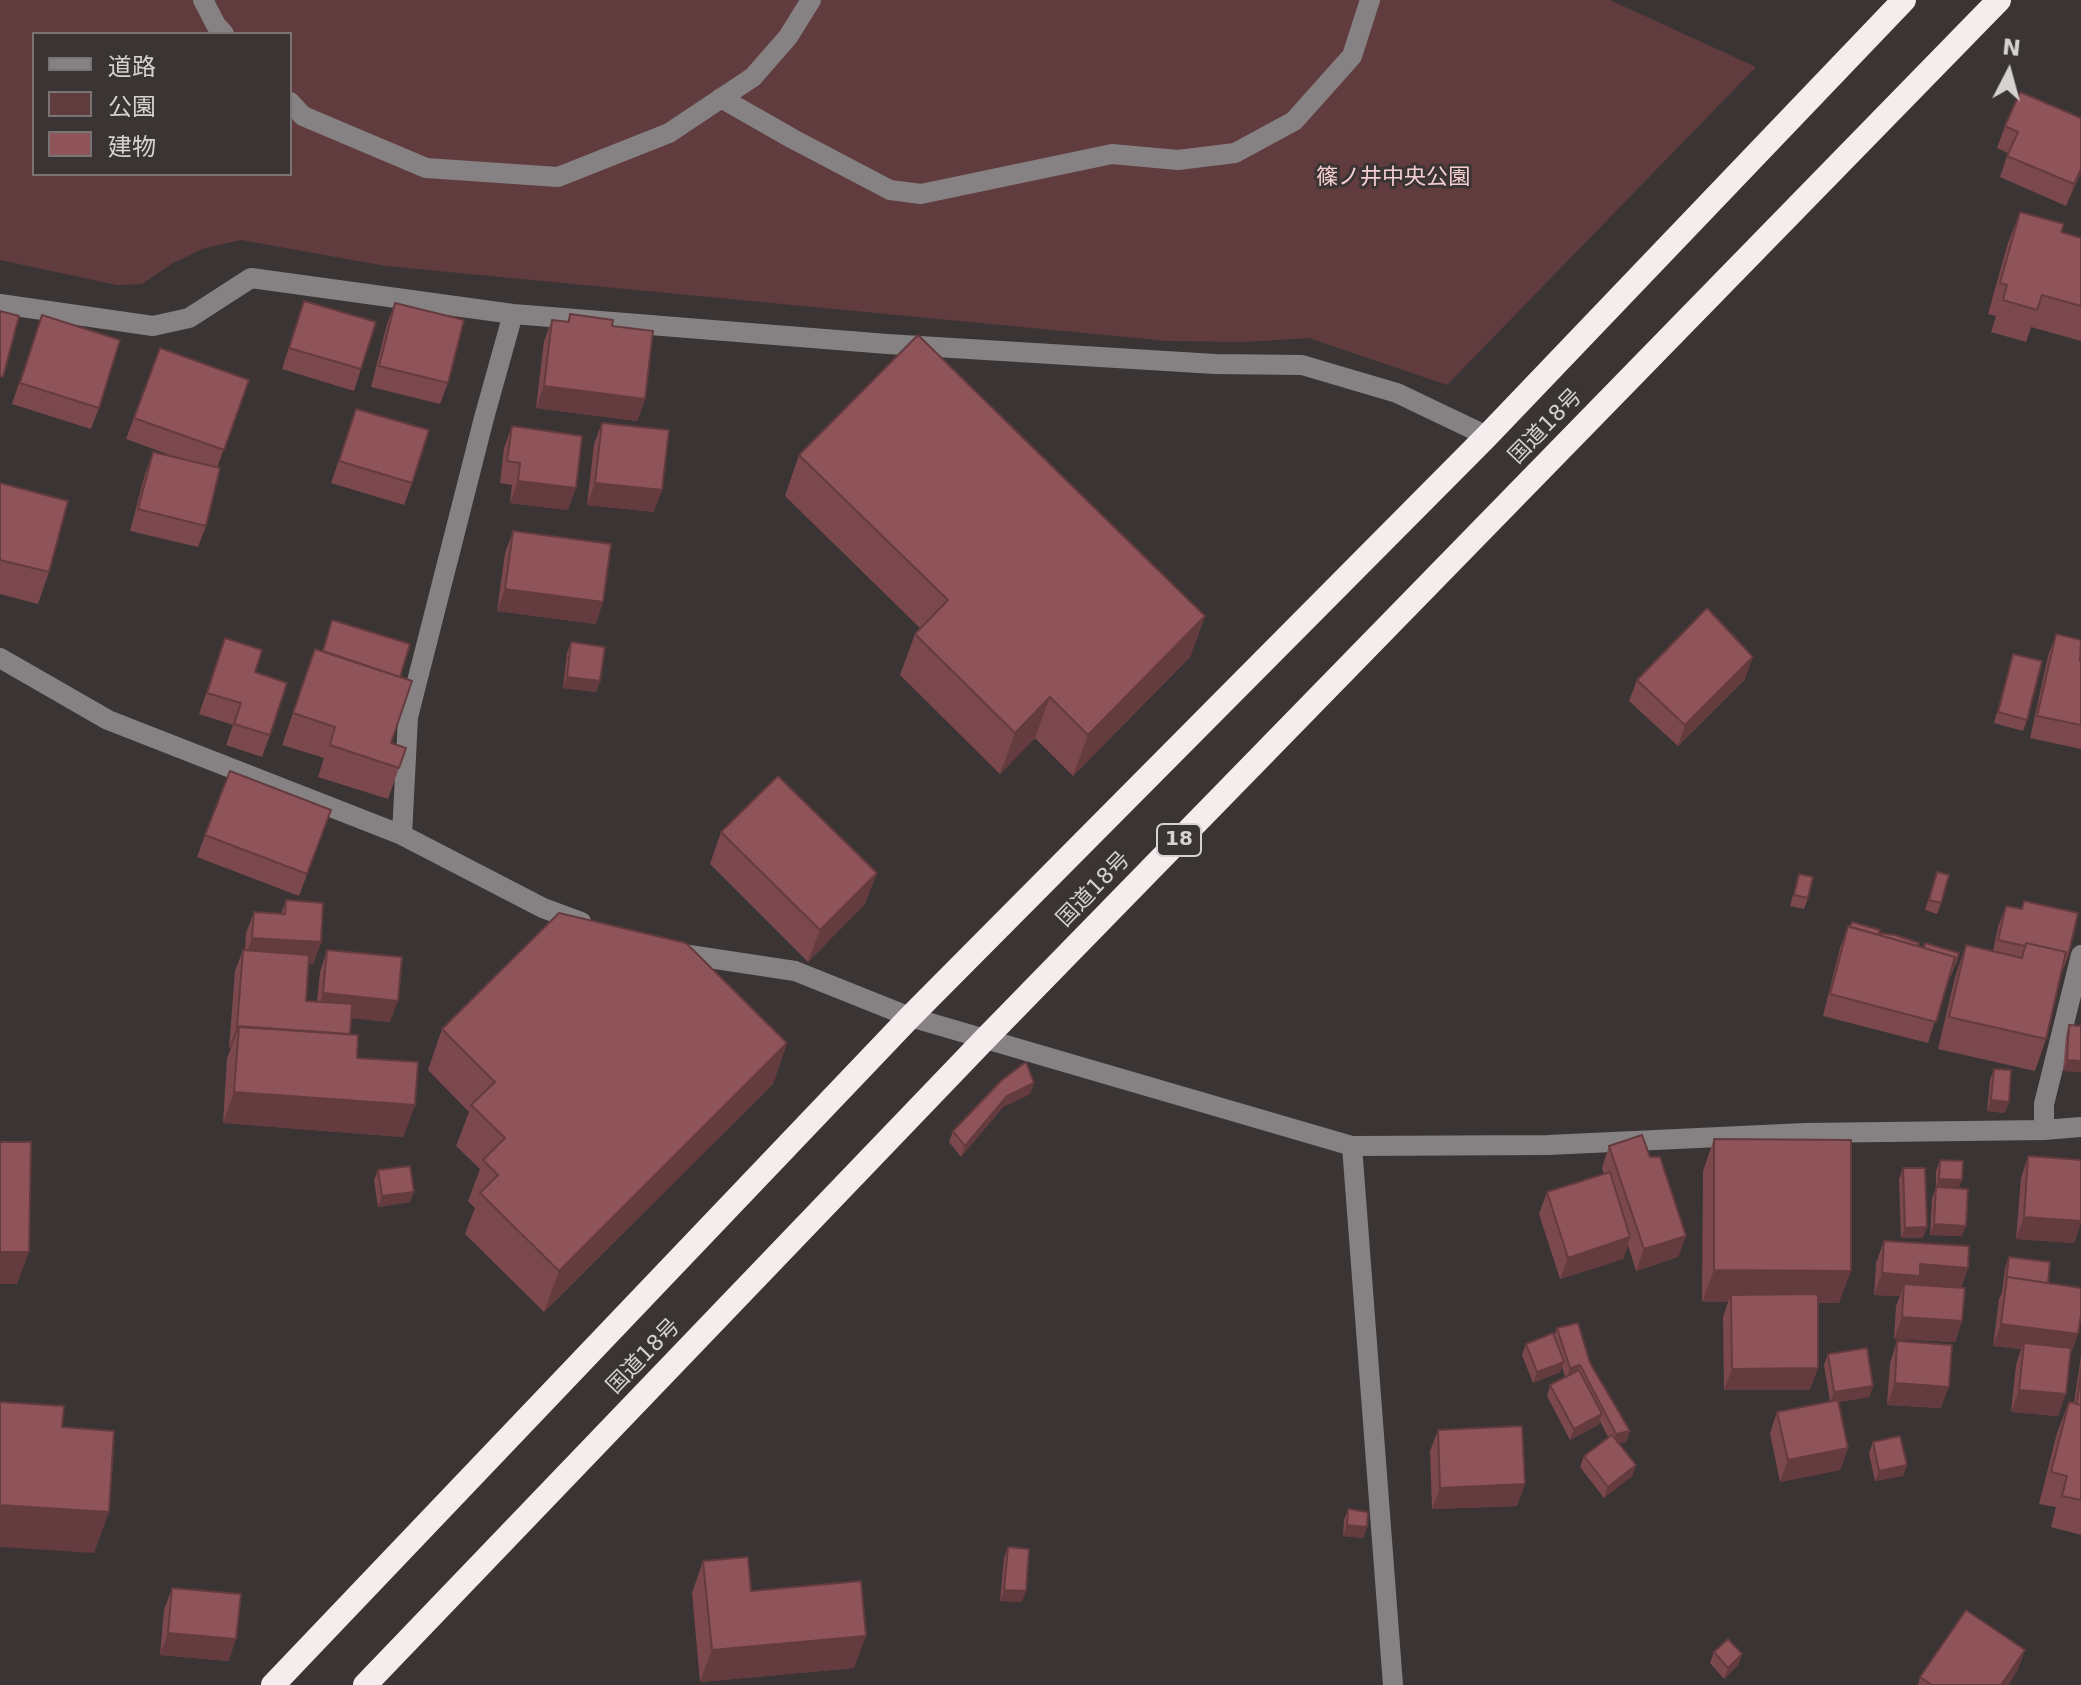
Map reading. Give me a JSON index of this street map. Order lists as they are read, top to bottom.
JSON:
{
  "streets": {
    "highway": ["国道18号", "18"]
  },
  "parks": ["篠ノ井中央公園"],
  "legend": ["道路", "公園", "建物"],
  "north": "top"
}
